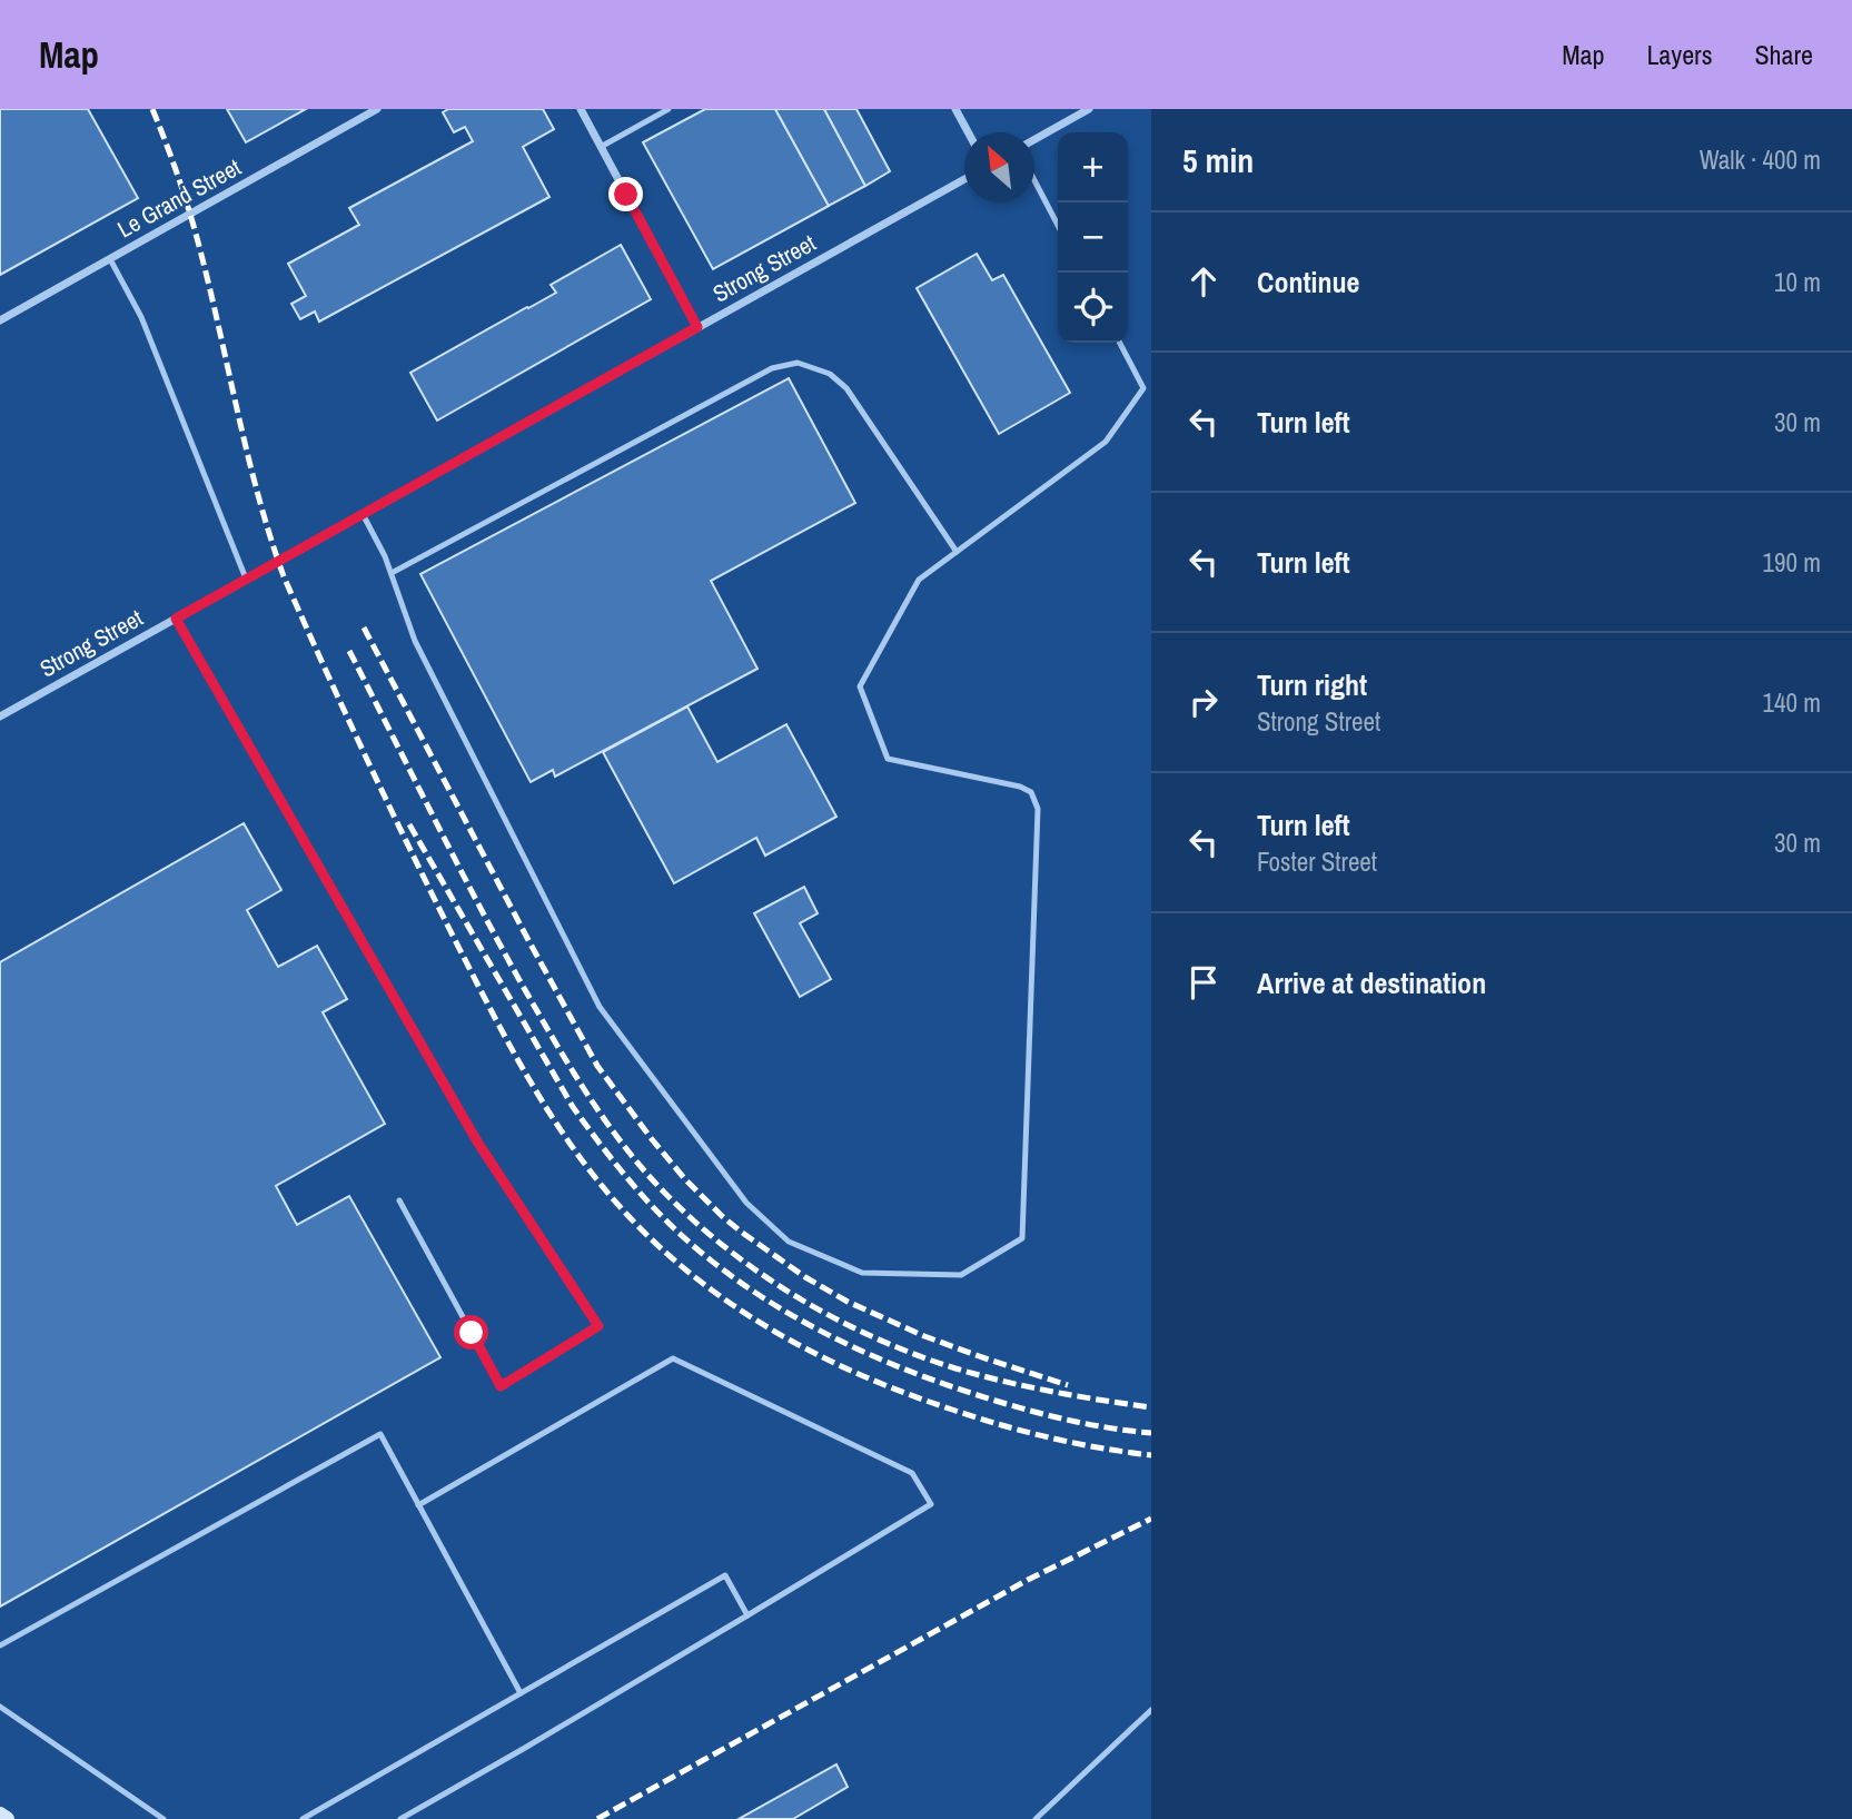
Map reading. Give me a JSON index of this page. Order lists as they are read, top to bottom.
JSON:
{
  "streets": {
    "street": ["Le Grand Street", "Strong Street"]
  },
  "north": "top left",
  "page": {
    "header": "Map",
    "nav": ["Map", "Layers", "Share"],
    "heading": ["5 min", "Walk · 400 m"],
    "map_buttons": ["+", "−"],
    "list": [
      ["Continue", "10 m"],
      ["Turn left", "30 m"],
      ["Turn left", "190 m"],
      ["Turn right", "Strong Street", "140 m"],
      ["Turn left", "Foster Street", "30 m"],
      "Arrive at destination"
    ]
  }
}
